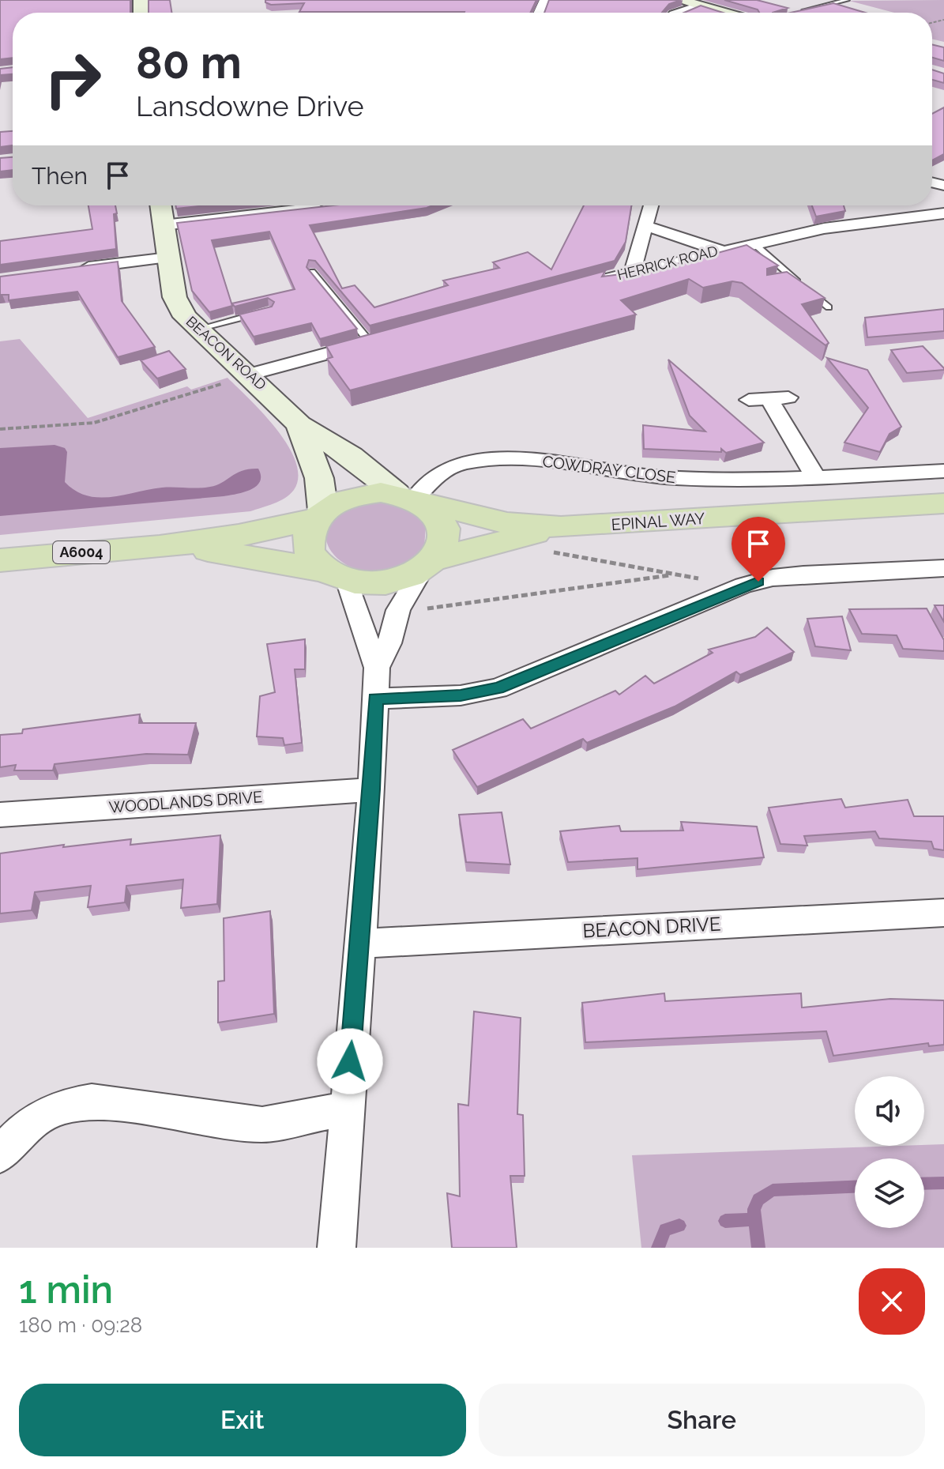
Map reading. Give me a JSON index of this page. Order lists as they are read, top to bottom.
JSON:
{
  "streets": {
    "main road": ["EPINAL WAY", "A6004"],
    "street": [
      "HERRICK ROAD",
      "BEACON ROAD",
      "COWDRAY CLOSE",
      "WOODLANDS DRIVE",
      "BEACON DRIVE"
    ]
  },
  "crossings": [
    ["BEACON ROAD", "COWDRAY CLOSE"],
    ["BEACON ROAD", "EPINAL WAY"],
    ["BEACON ROAD", "A6004"],
    ["COWDRAY CLOSE", "EPINAL WAY"],
    ["COWDRAY CLOSE", "A6004"],
    ["EPINAL WAY", "A6004"]
  ],
  "page": {
    "turn": ["80 m", "Lansdowne Drive"],
    "then": "Then",
    "heading": ["1 min", "180 m · 09:28"],
    "buttons": ["Exit", "Share"]
  }
}
